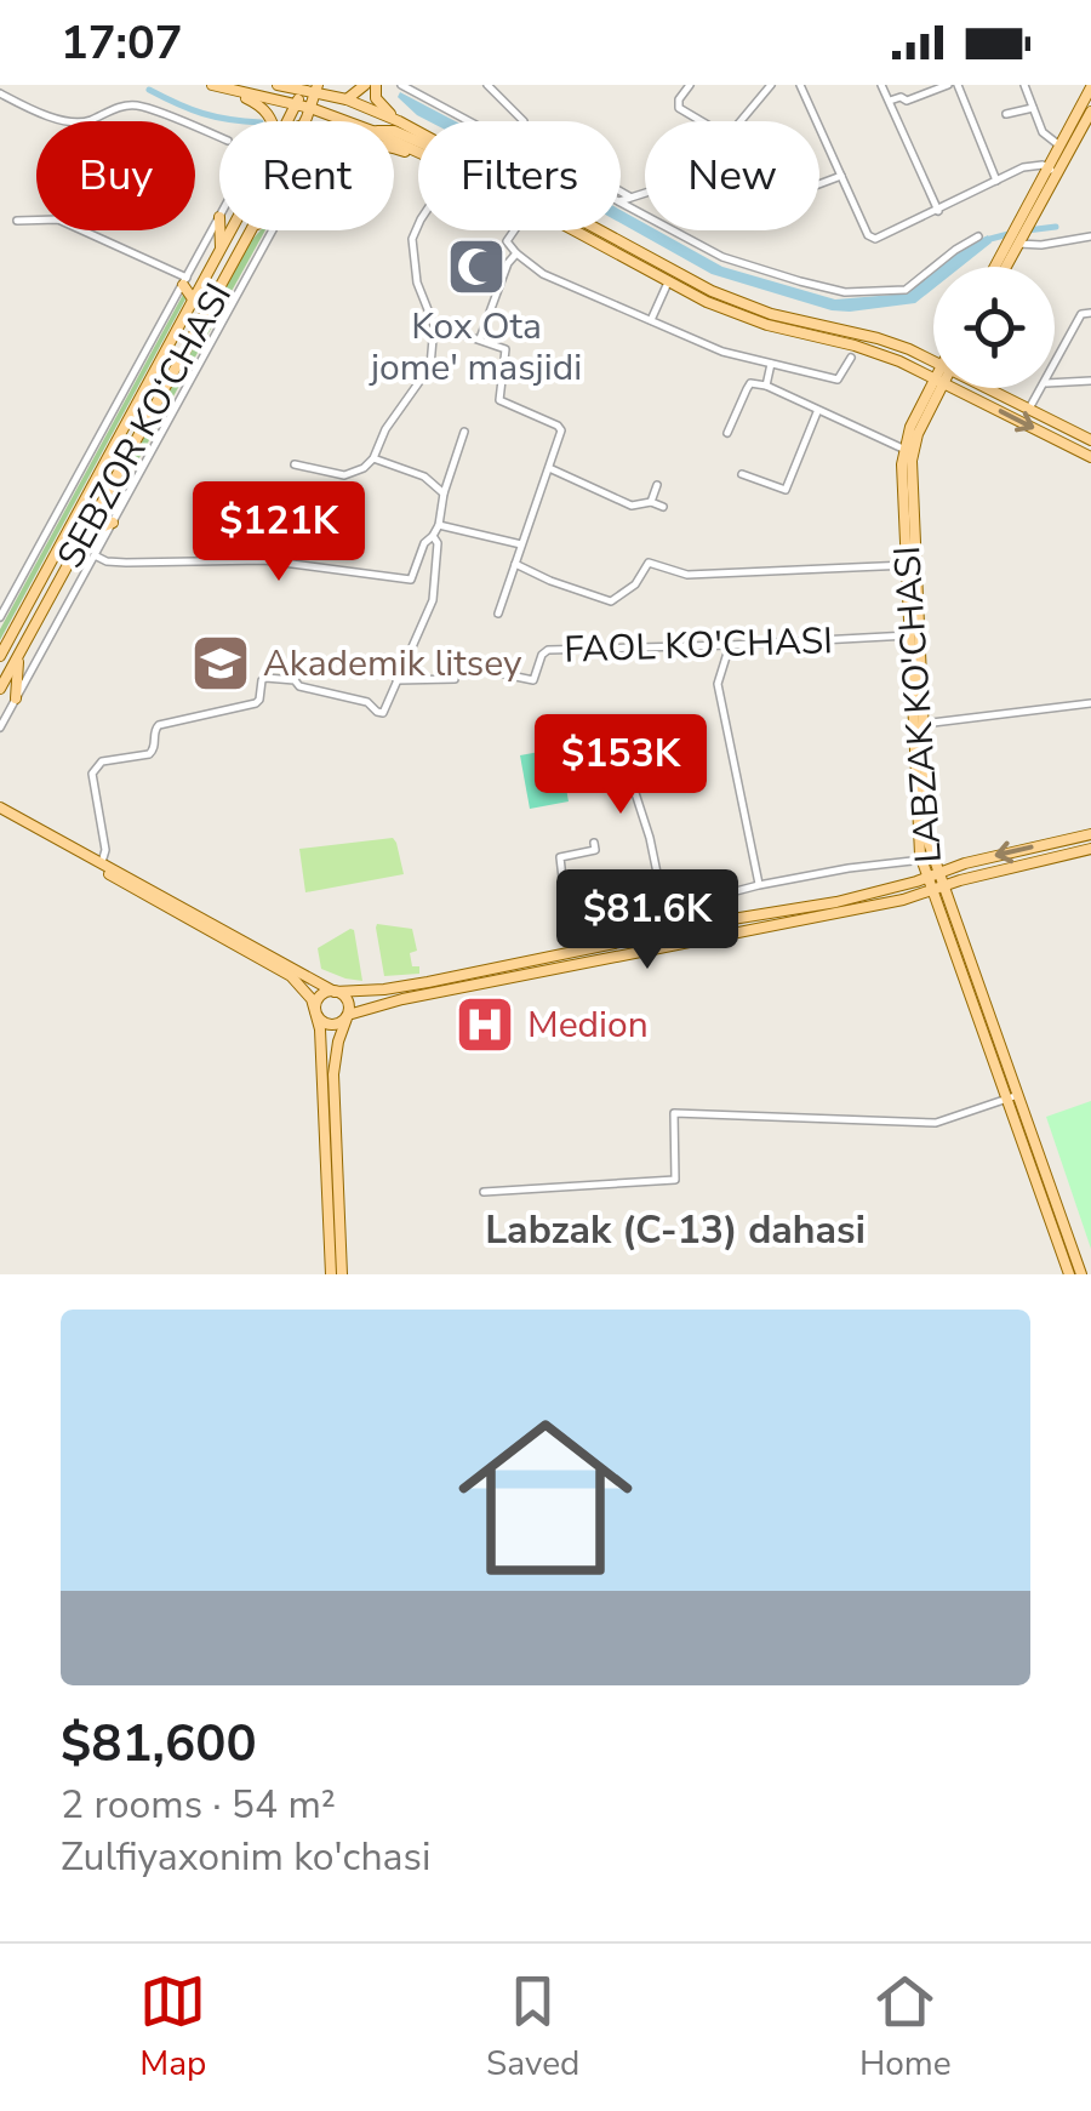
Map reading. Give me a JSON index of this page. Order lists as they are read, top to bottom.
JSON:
{
  "streets": {
    "main road": ["SEBZOR KO‘CHASI", "LABZAK KO'CHASI"],
    "street": ["FAOL KO'CHASI"]
  },
  "crossings": [
    ["FAOL KO'CHASI", "LABZAK KO'CHASI"]
  ],
  "districts": ["Labzak (C-13) dahasi"],
  "places": {
    "mosque": ["Kox Ota jome' masjidi"],
    "school or university": ["Akademik litsey"],
    "hospital": ["Medion"]
  },
  "page": {
    "status": "17:07",
    "chip": [
      "Buy",
      "Rent",
      "Filters",
      "New"
    ],
    "price": ["$121K", "$153K", "$81.6K"],
    "list": [
      {
        "name": "$81,600",
        "note": "2 rooms · 54 m² · Zulfiyaxonim ko'chasi"
      }
    ],
    "tabs": ["Map", "Saved", "Home"]
  }
}
